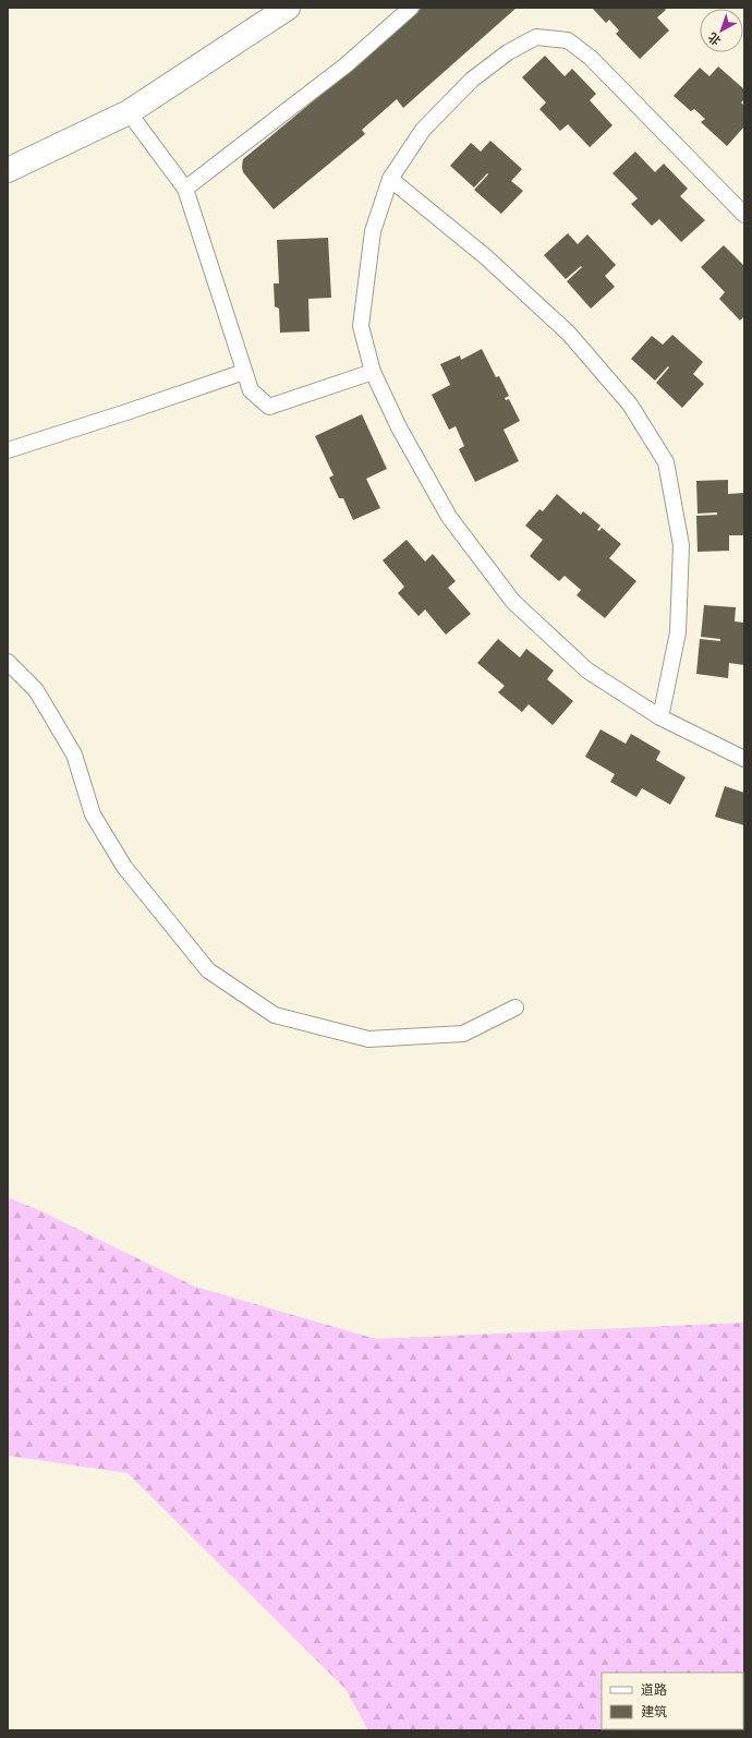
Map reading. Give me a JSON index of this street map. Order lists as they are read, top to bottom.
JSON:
{
  "legend": ["道路", "建筑"],
  "north": "bottom left"
}
